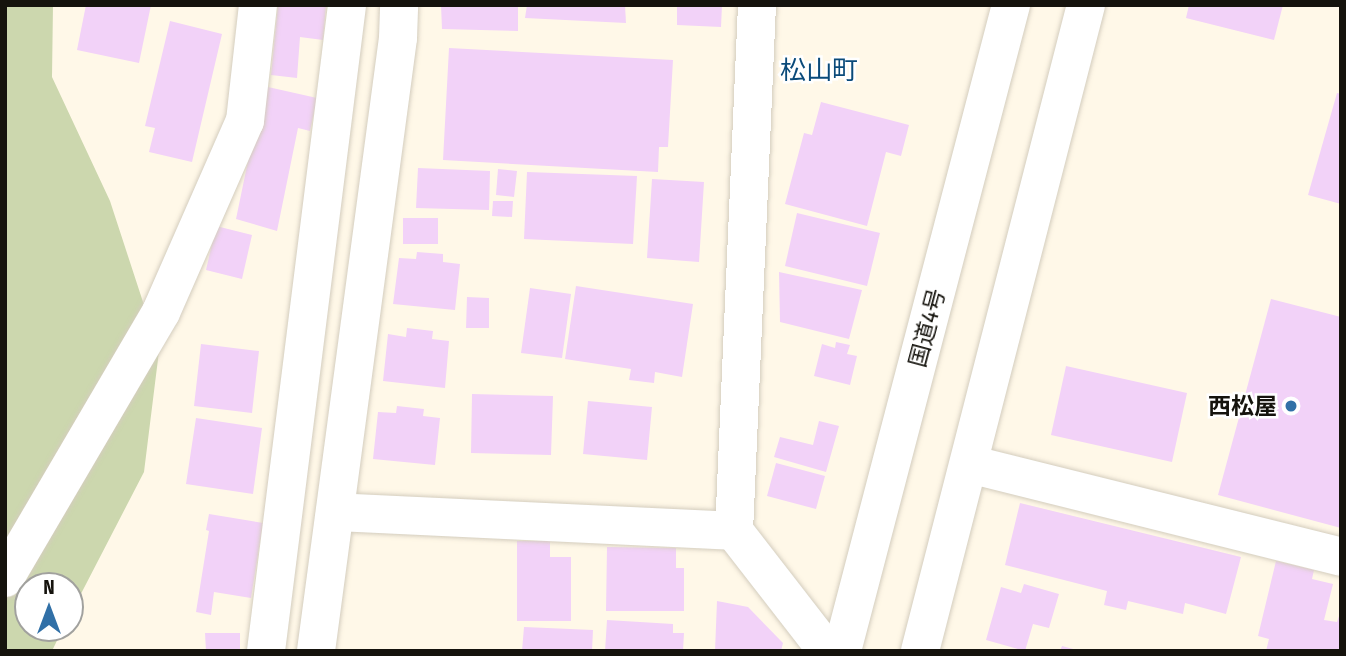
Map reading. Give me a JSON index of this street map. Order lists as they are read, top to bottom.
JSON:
{
  "streets": {
    "main road": ["国道4号"]
  },
  "districts": ["松山町"],
  "places": ["西松屋"],
  "north": "top"
}
